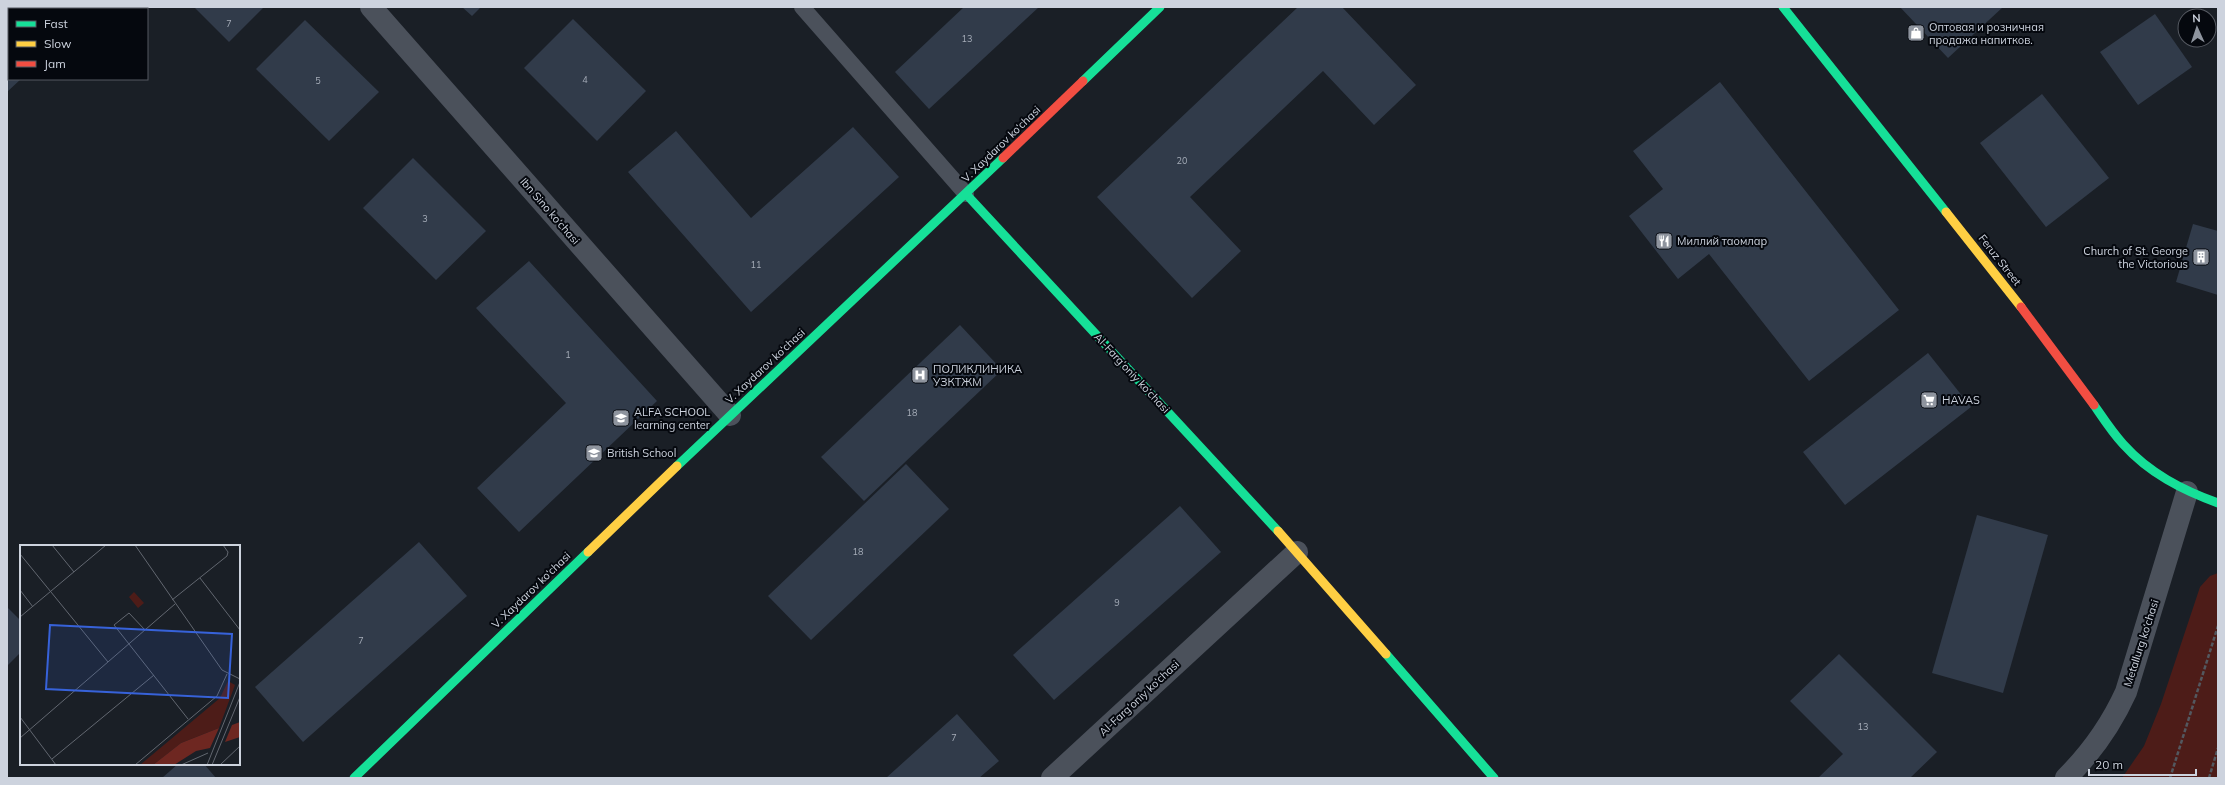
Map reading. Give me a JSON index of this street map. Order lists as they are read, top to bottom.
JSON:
{
  "streets": {
    "street": [
      "V. Xaydarov ko‘chasi",
      "Ibn Sino ko‘chasi",
      "Feruz Street",
      "Al-Farg‘oniy ko‘chasi",
      "Metallurg ko‘chasi"
    ]
  },
  "crossings": [
    ["V. Xaydarov ko‘chasi", "Ibn Sino ko‘chasi"],
    ["V. Xaydarov ko‘chasi", "Al-Farg‘oniy ko‘chasi"],
    ["Feruz Street", "Metallurg ko‘chasi"]
  ],
  "places": {
    "shop": ["Оптовая и розничная продажа напитков."],
    "restaurant": ["Миллий таомлар"],
    "building": ["Church of St. George the Victorious"],
    "hospital": ["ПОЛИКЛИНИКА УЗКТЖМ"],
    "supermarket": ["HAVAS"],
    "school or university": ["ALFA SCHOOL learning center", "British School"]
  },
  "house_numbers": [
    "7",
    "13",
    "4",
    "5",
    "20",
    "3",
    "11",
    "1",
    "18",
    "18",
    "9",
    "7",
    "13",
    "7"
  ],
  "legend": ["Fast", "Slow", "Jam"],
  "scale_bar": "20 m",
  "north": "top"
}
